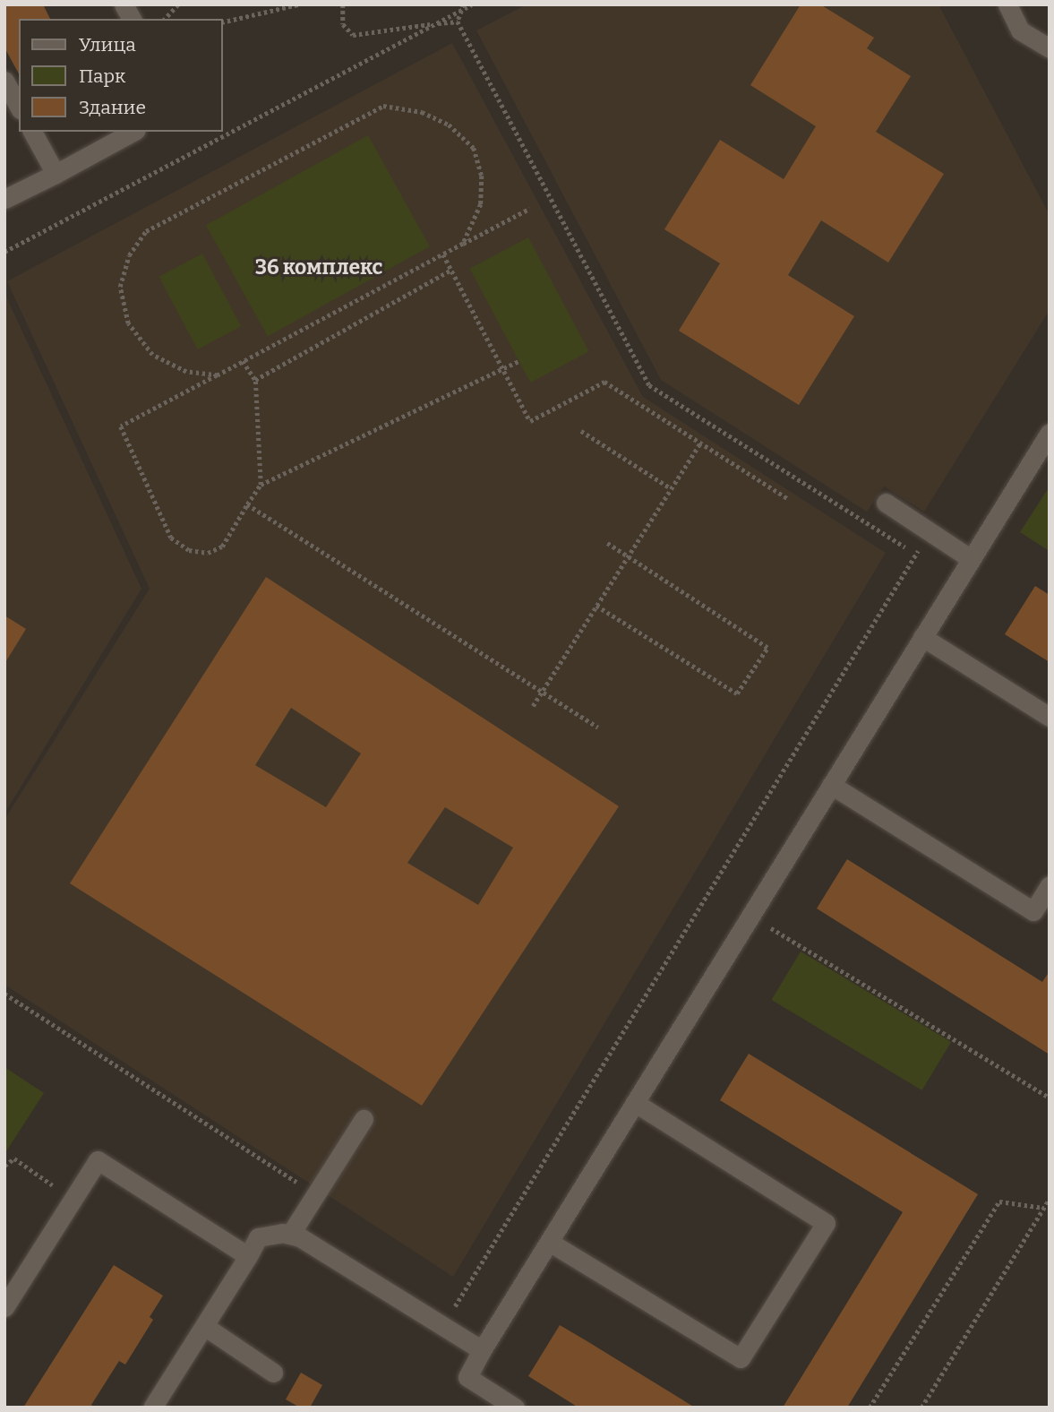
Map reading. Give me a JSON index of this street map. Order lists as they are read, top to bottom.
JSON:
{
  "districts": ["36 комплекс"],
  "legend": ["Улица", "Парк", "Здание"]
}
